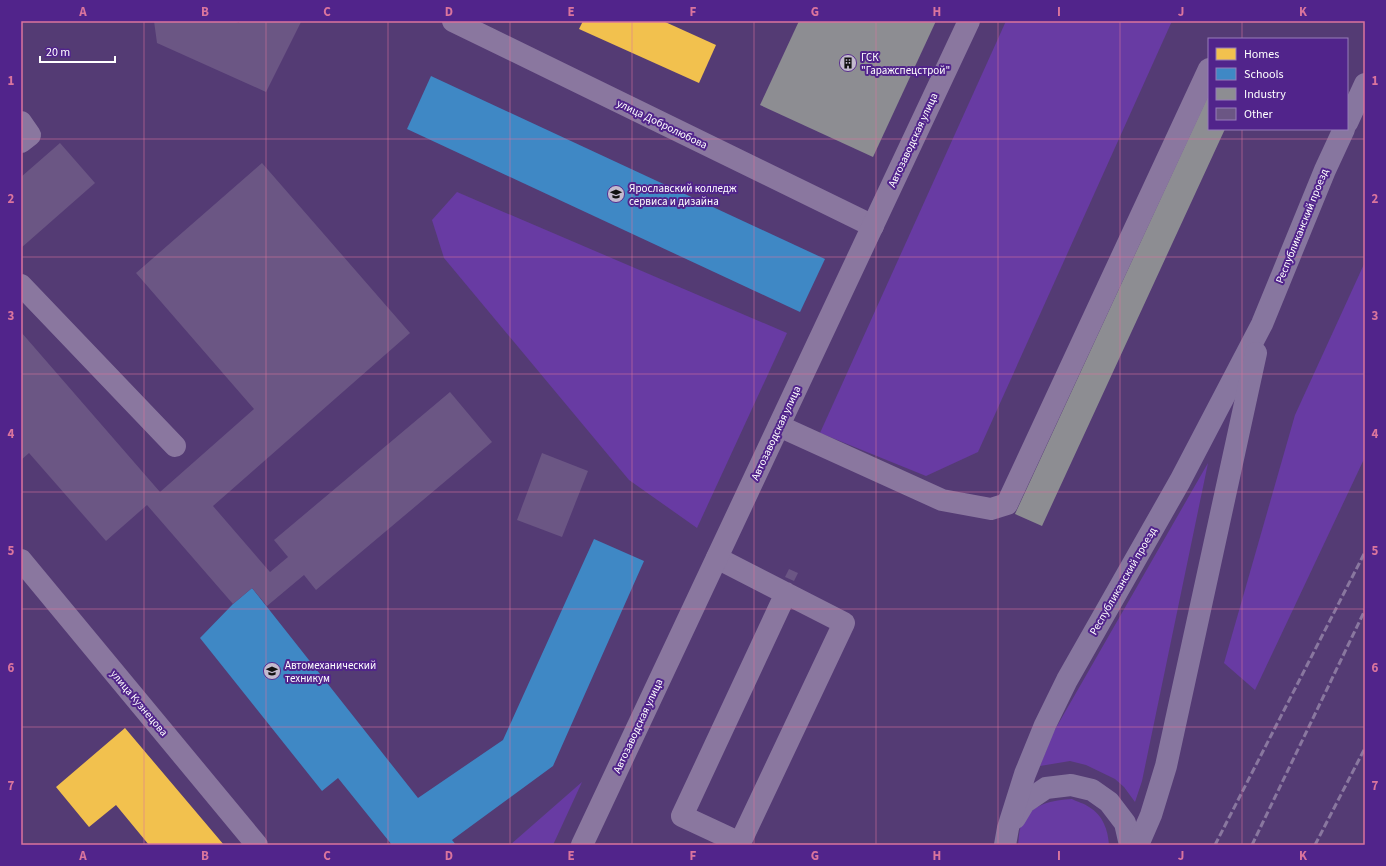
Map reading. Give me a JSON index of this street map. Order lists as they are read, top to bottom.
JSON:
{
  "streets": {
    "main road": ["Республиканский проезд"],
    "street": ["улица Добролюбова", "Автозаводская улица", "улица Кузнецова"]
  },
  "crossings": [
    ["улица Добролюбова", "Автозаводская улица"]
  ],
  "places": {
    "building": ["ГСК \"Гаражспецстрой\""],
    "school or university": ["Ярославский колледж сервиса и дизайна", "Автомеханический техникум"]
  },
  "legend": [
    "Homes",
    "Schools",
    "Industry",
    "Other"
  ],
  "scale_bar": "20 m",
  "grid": {
    "columns": [
      "A",
      "B",
      "C",
      "D",
      "E",
      "F",
      "G",
      "H",
      "I",
      "J",
      "K"
    ],
    "rows": [
      "1",
      "2",
      "3",
      "4",
      "5",
      "6",
      "7"
    ]
  }
}
